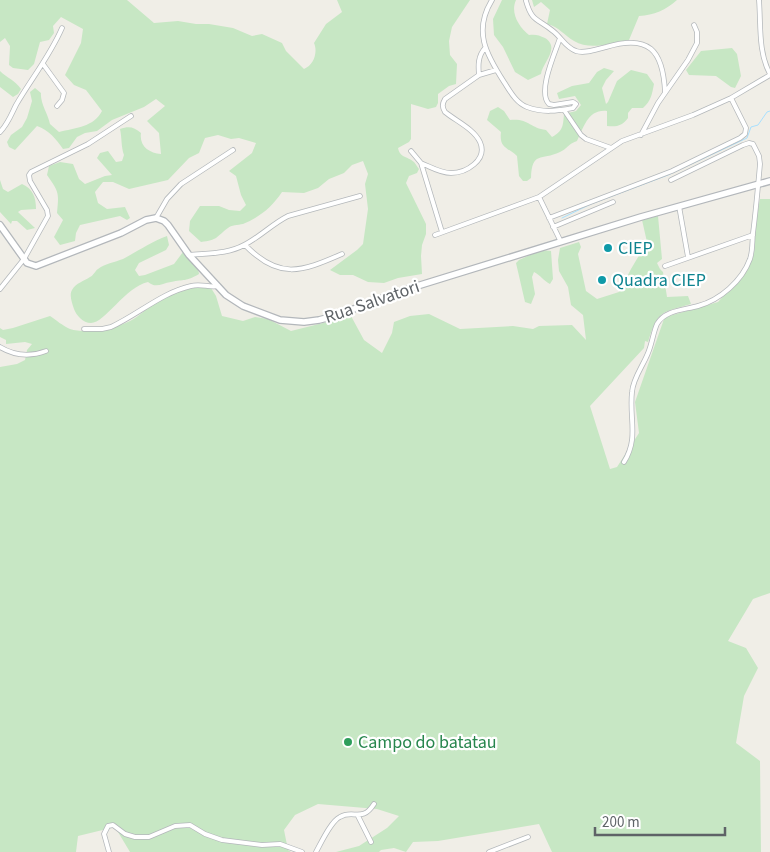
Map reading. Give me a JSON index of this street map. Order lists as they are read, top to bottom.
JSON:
{
  "streets": {
    "street": ["Rua Salvatori"]
  },
  "places": ["CIEP", "Quadra CIEP", "Campo do batatau"],
  "scale_bar": "200 m"
}
